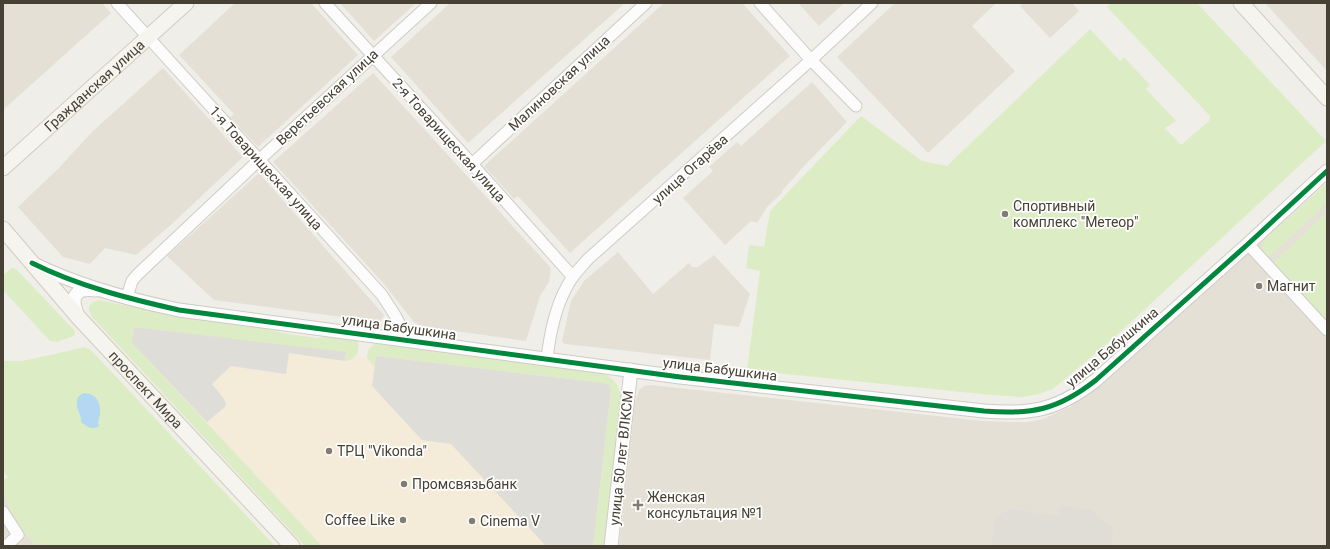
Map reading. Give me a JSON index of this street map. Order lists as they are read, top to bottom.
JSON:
{
  "streets": {
    "main road": ["Гражданская улица", "проспект Мира"],
    "street": [
      "Малиновская улица",
      "Веретьевская улица",
      "2-я Товарищеская улица",
      "1-я Товарищеская улица",
      "улица Огарёва",
      "улица Бабушкина",
      "улица 50 лет ВЛКСМ"
    ]
  },
  "crossings": [
    ["Малиновская улица", "2-я Товарищеская улица"],
    ["Гражданская улица", "1-я Товарищеская улица"],
    ["Веретьевская улица", "2-я Товарищеская улица"],
    ["Веретьевская улица", "1-я Товарищеская улица"],
    ["Веретьевская улица", "улица Бабушкина"],
    ["2-я Товарищеская улица", "улица Огарёва"],
    ["1-я Товарищеская улица", "улица Бабушкина"],
    ["улица Огарёва", "улица Бабушкина"],
    ["улица Бабушкина", "проспект Мира"],
    ["улица Бабушкина", "улица 50 лет ВЛКСМ"]
  ],
  "places": {
    "other": [
      "Спортивный комплекс \"Метеор\"",
      "Магнит",
      "ТРЦ \"Vikonda\"",
      "Промсвязьбанк",
      "Coffee Like",
      "Cinema V"
    ],
    "health": ["Женская консультация №1"]
  }
}
